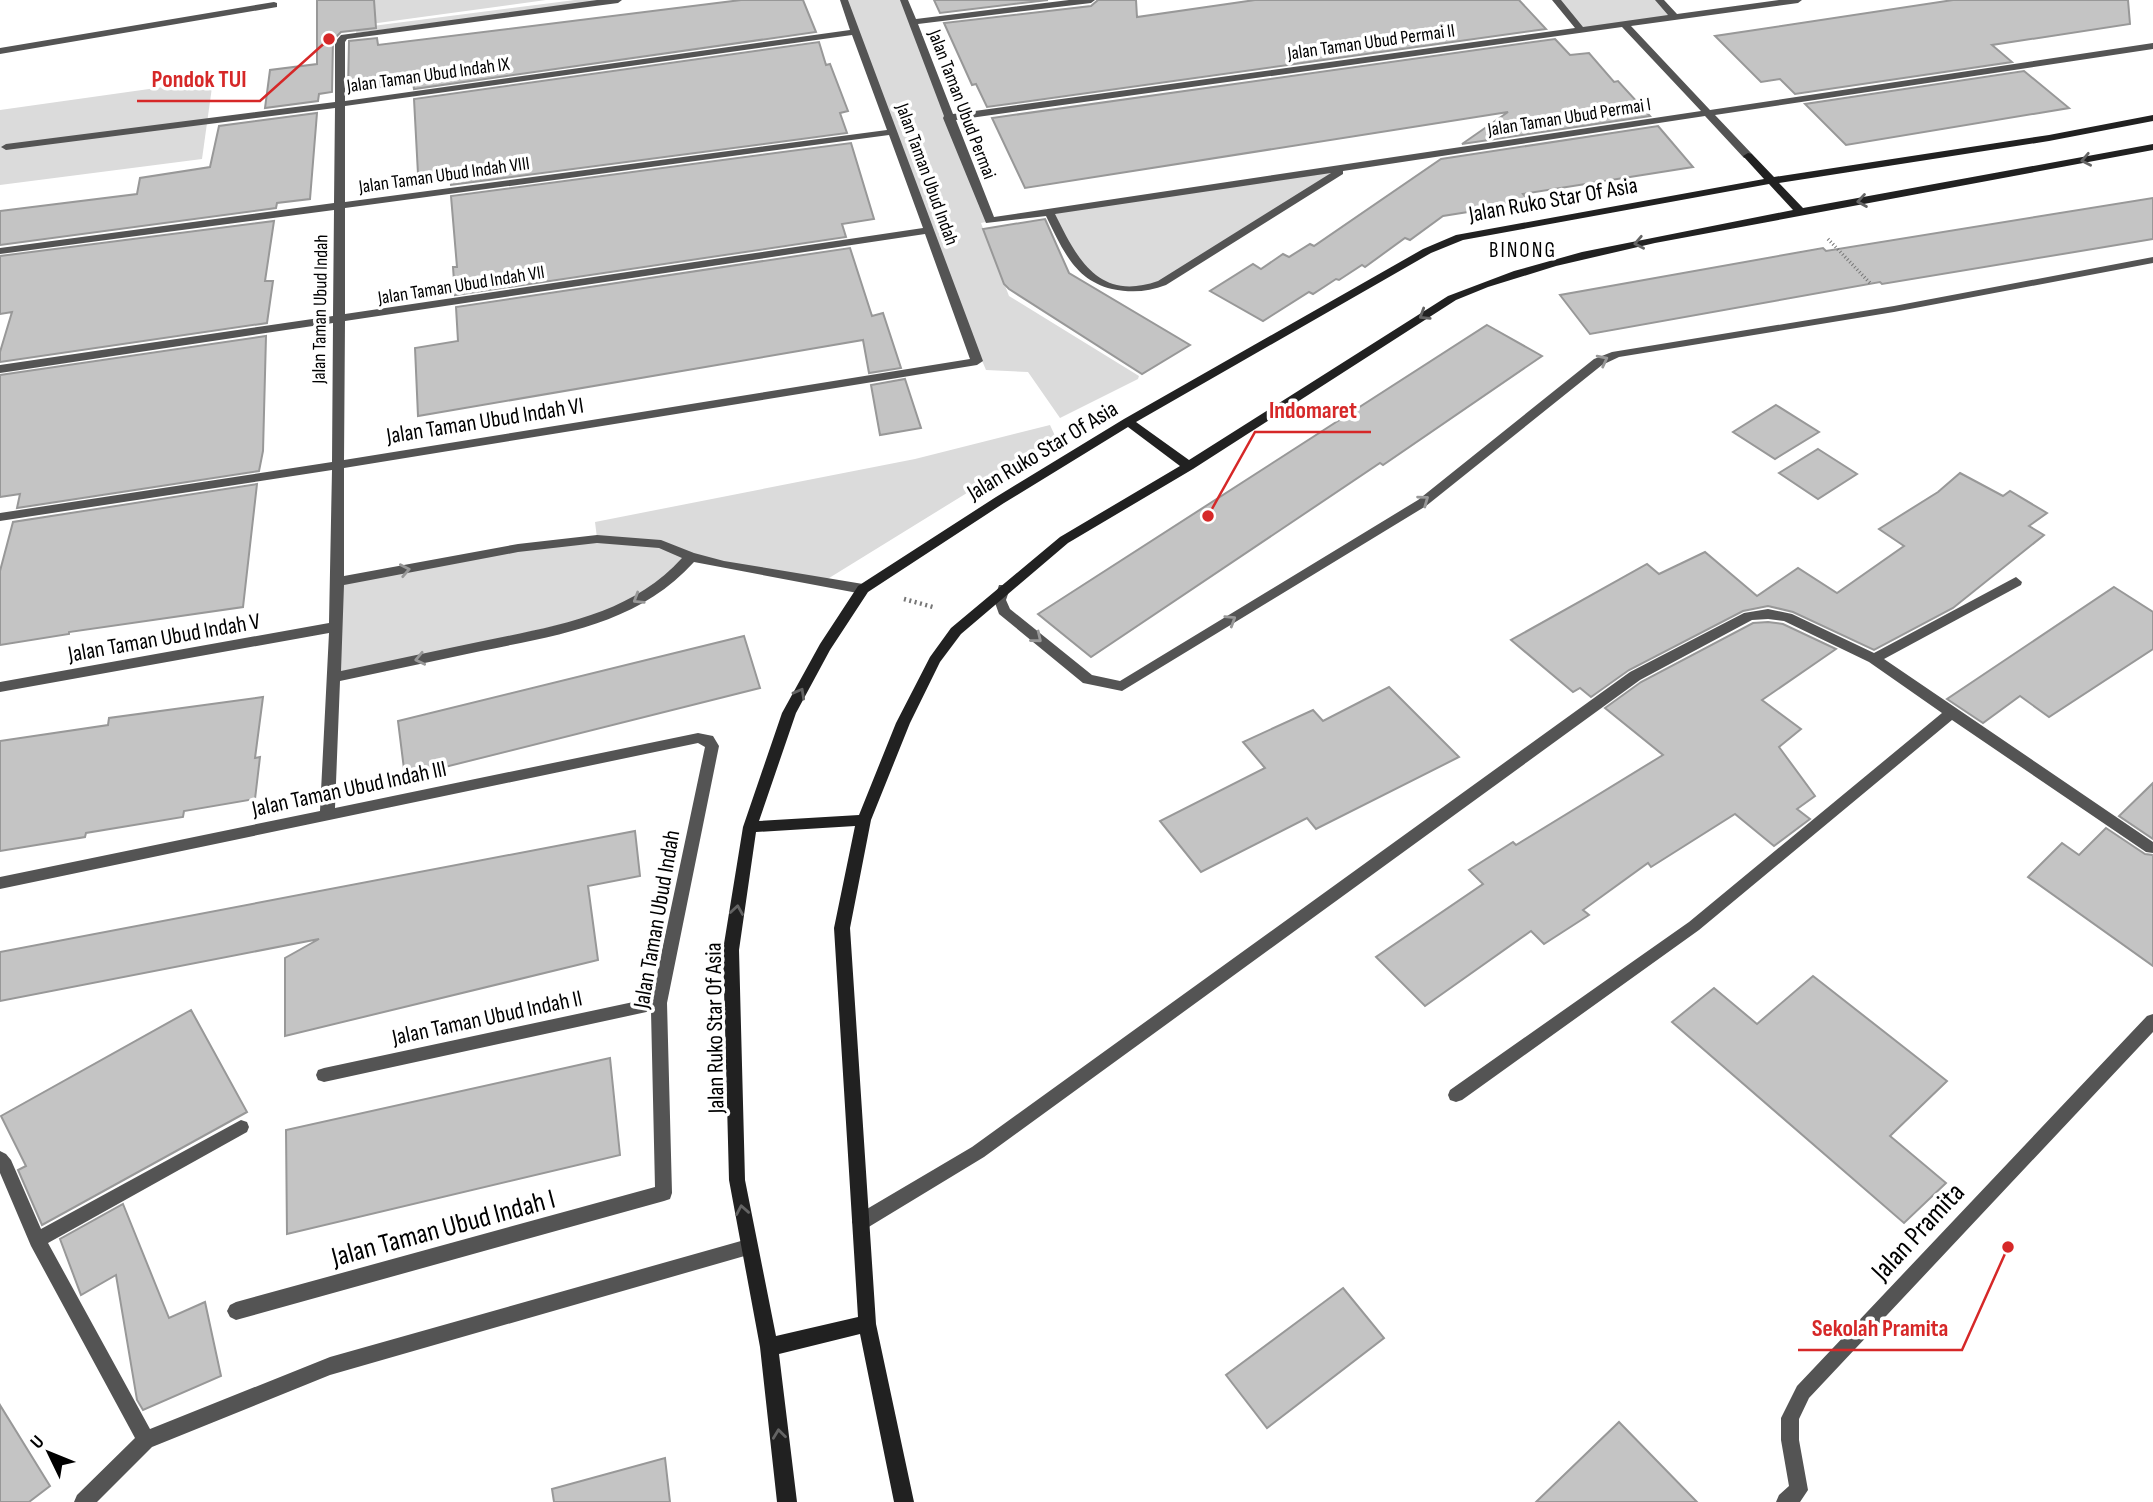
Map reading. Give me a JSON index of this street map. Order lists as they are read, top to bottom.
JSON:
{
  "streets": {
    "street": [
      "Jalan Taman Ubud Permai II",
      "Jalan Taman Ubud Indah IX",
      "Jalan Taman Ubud Permai",
      "Jalan Taman Ubud Permai I",
      "Jalan Taman Ubud Indah VIII",
      "Jalan Taman Ubud Indah",
      "Jalan Ruko Star Of Asia",
      "Jalan Taman Ubud Indah VII",
      "Jalan Taman Ubud Indah VI",
      "Jalan Taman Ubud Indah V",
      "Jalan Taman Ubud Indah III",
      "Jalan Taman Ubud Indah II",
      "Jalan Taman Ubud Indah I",
      "Jalan Pramita"
    ]
  },
  "crossings": [
    ["Jalan Taman Ubud Permai II", "Jalan Taman Ubud Permai"],
    ["Jalan Taman Ubud Indah IX", "Jalan Taman Ubud Indah"],
    ["Jalan Taman Ubud Permai", "Jalan Taman Ubud Permai I"],
    ["Jalan Taman Ubud Indah VIII", "Jalan Taman Ubud Indah"],
    ["Jalan Taman Ubud Indah", "Jalan Taman Ubud Indah VII"],
    ["Jalan Taman Ubud Indah", "Jalan Taman Ubud Indah VI"],
    ["Jalan Taman Ubud Indah", "Jalan Taman Ubud Indah V"],
    ["Jalan Taman Ubud Indah", "Jalan Taman Ubud Indah III"],
    ["Jalan Taman Ubud Indah", "Jalan Taman Ubud Indah II"],
    ["Jalan Taman Ubud Indah", "Jalan Taman Ubud Indah I"]
  ],
  "districts": ["BINONG"],
  "places": ["Pondok TUI", "Indomaret", "Sekolah Pramita"],
  "north": "top left"
}
